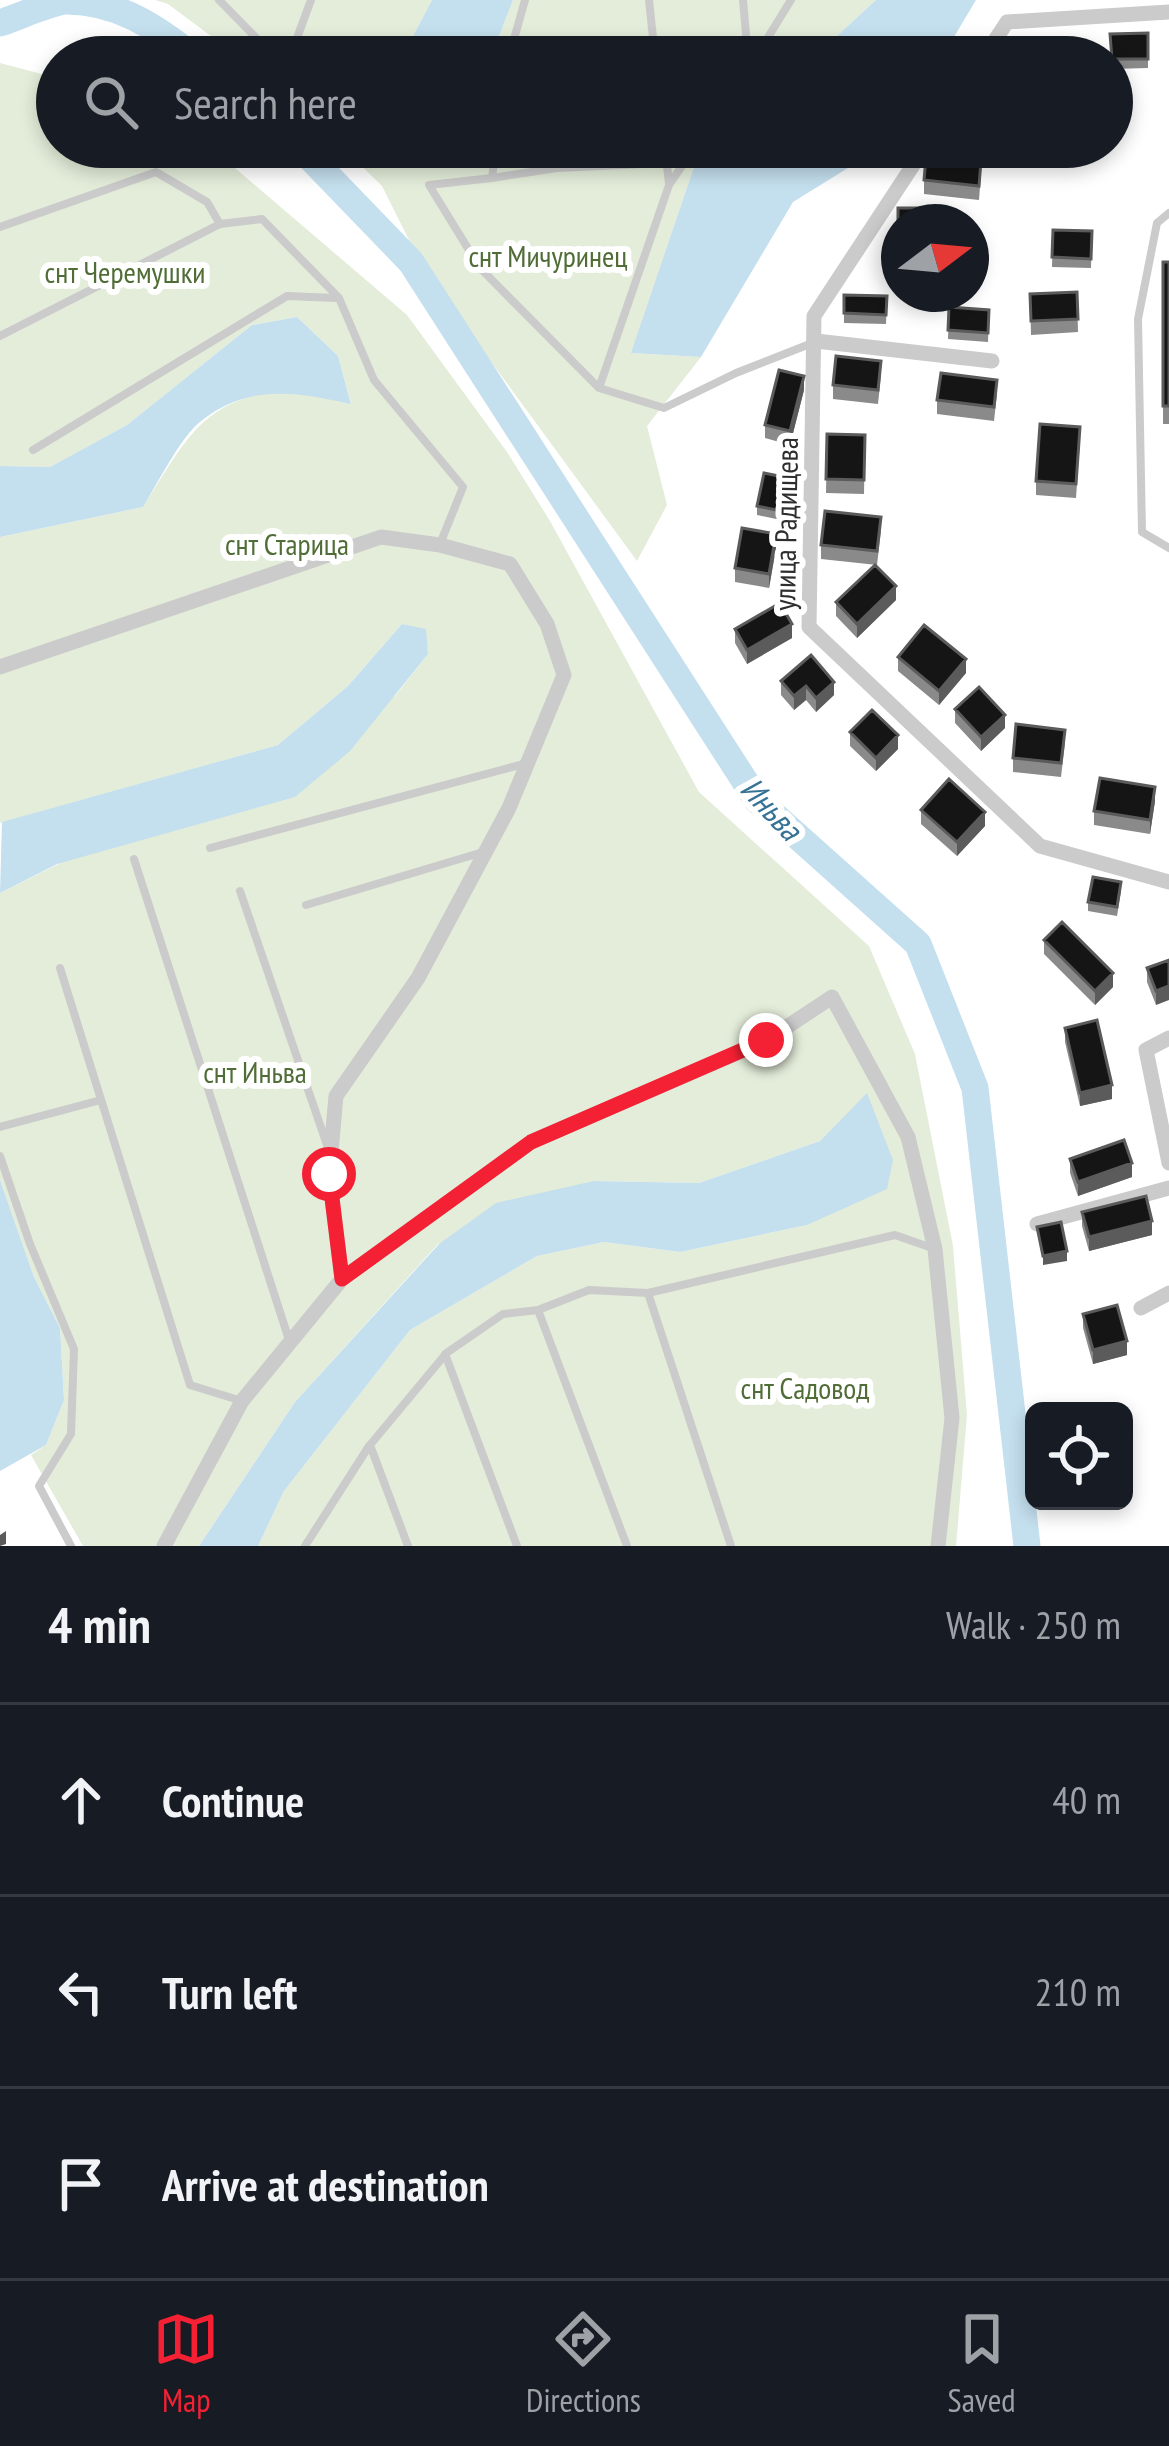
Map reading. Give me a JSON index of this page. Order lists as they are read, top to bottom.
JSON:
{
  "streets": {
    "street": ["улица Радищева"]
  },
  "water": ["Иньва"],
  "parks": [
    "снт Мичуринец",
    "снт Черемушки",
    "снт Старица",
    "снт Иньва",
    "снт Садовод"
  ],
  "north": "right",
  "page": {
    "search": "Search here",
    "heading": ["4 min", "Walk · 250 m"],
    "list": [
      ["Continue", "40 m"],
      ["Turn left", "210 m"],
      "Arrive at destination"
    ],
    "nav": ["Map", "Directions", "Saved"]
  }
}
